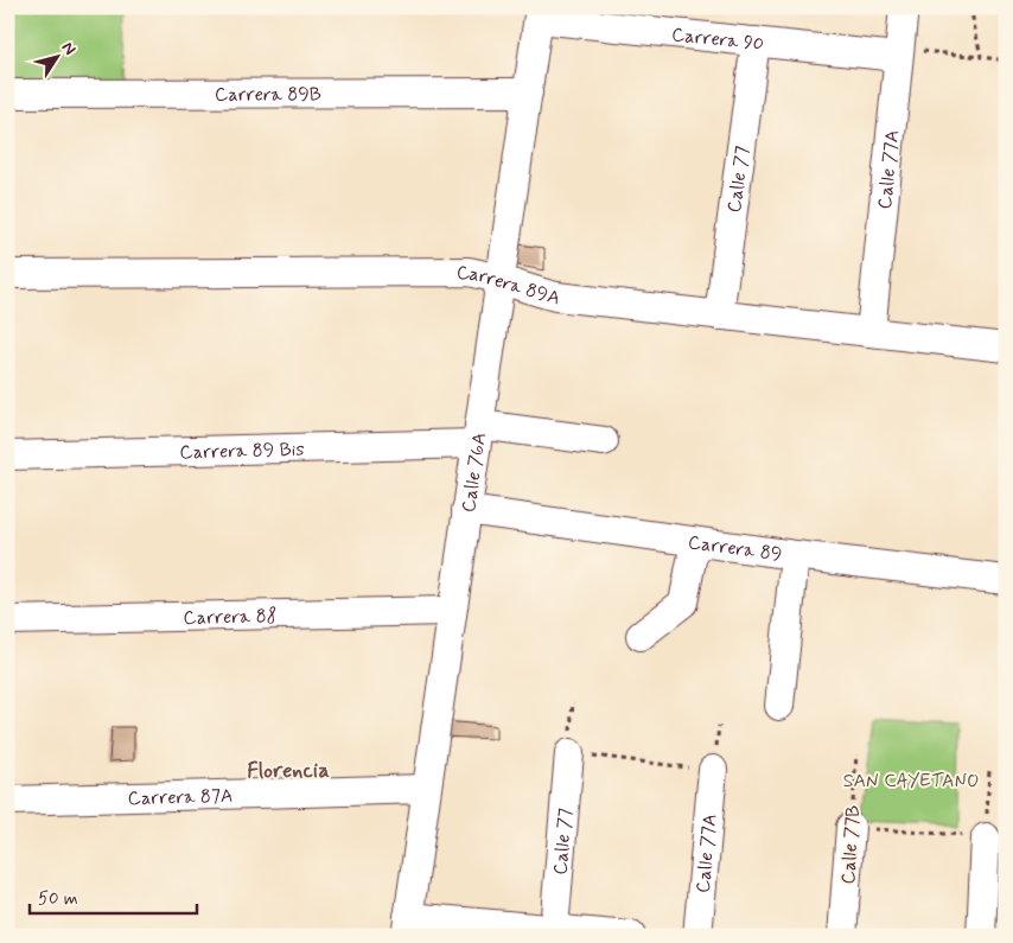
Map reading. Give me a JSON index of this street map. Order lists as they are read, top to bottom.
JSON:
{
  "streets": {
    "street": [
      "Carrera 90",
      "Carrera 89B",
      "Calle 77A",
      "Calle 77",
      "Carrera 89A",
      "Carrera 89 Bis",
      "Calle 76A",
      "Carrera 89",
      "Carrera 88",
      "Carrera 87A",
      "Calle 77B"
    ]
  },
  "crossings": [
    ["Carrera 90", "Calle 77A"],
    ["Carrera 90", "Calle 77"],
    ["Carrera 90", "Calle 76A"],
    ["Carrera 89B", "Calle 76A"],
    ["Calle 77A", "Carrera 89A"],
    ["Calle 77", "Carrera 89A"],
    ["Carrera 89A", "Calle 76A"],
    ["Carrera 89 Bis", "Calle 76A"],
    ["Calle 76A", "Carrera 89"],
    ["Calle 76A", "Carrera 88"],
    ["Calle 76A", "Carrera 87A"]
  ],
  "districts": ["Florencia"],
  "parks": ["SAN CAYETANO"],
  "scale_bar": "50 m",
  "north": "top right"
}
